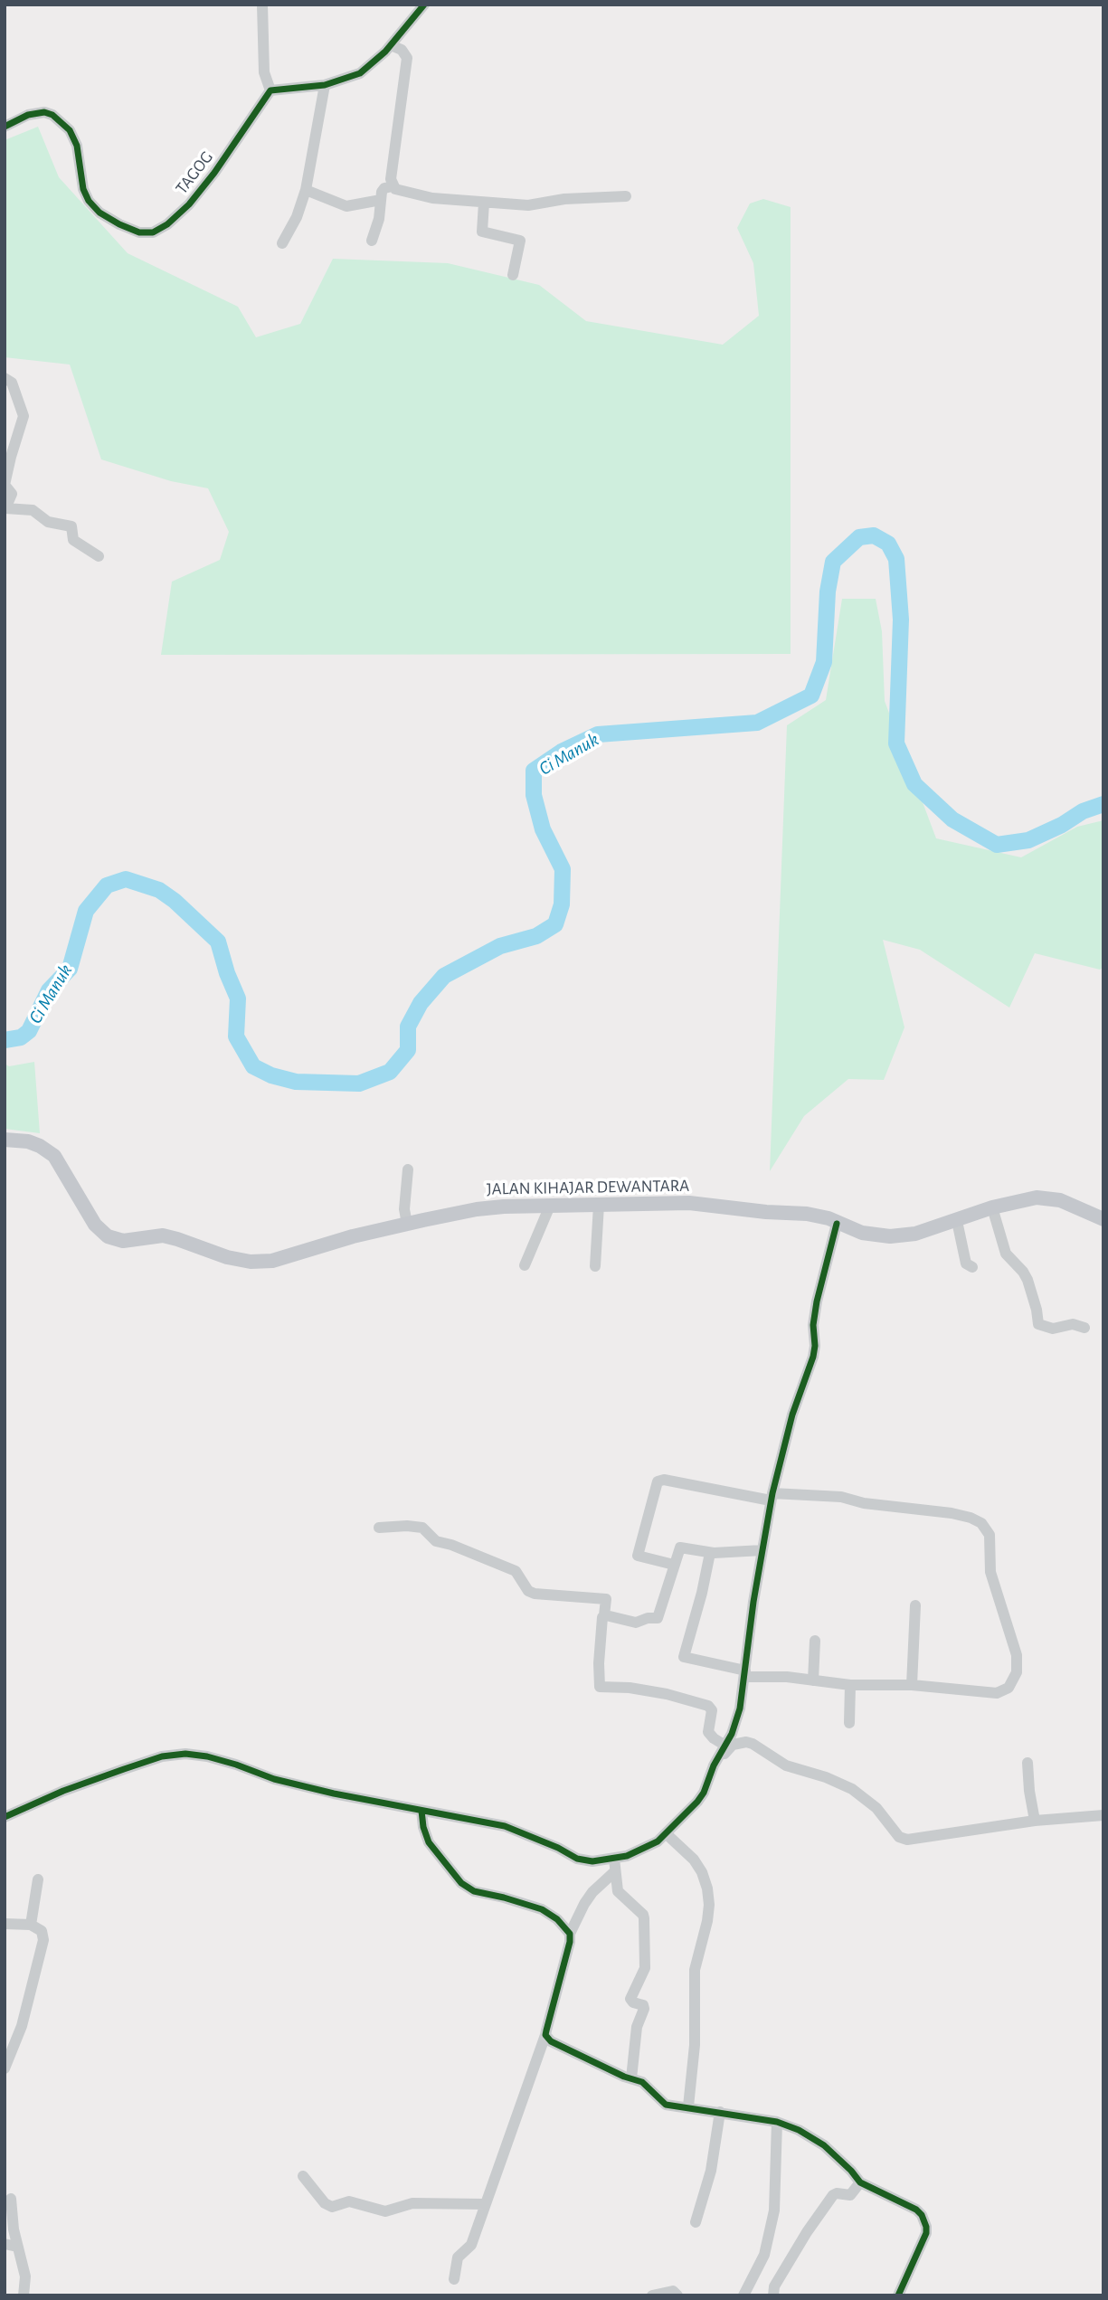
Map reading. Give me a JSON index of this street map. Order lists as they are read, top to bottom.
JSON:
{
  "streets": {
    "main road": ["JALAN KIHAJAR DEWANTARA"],
    "street": ["TAGOG"]
  },
  "water": ["Ci Manuk"]
}
